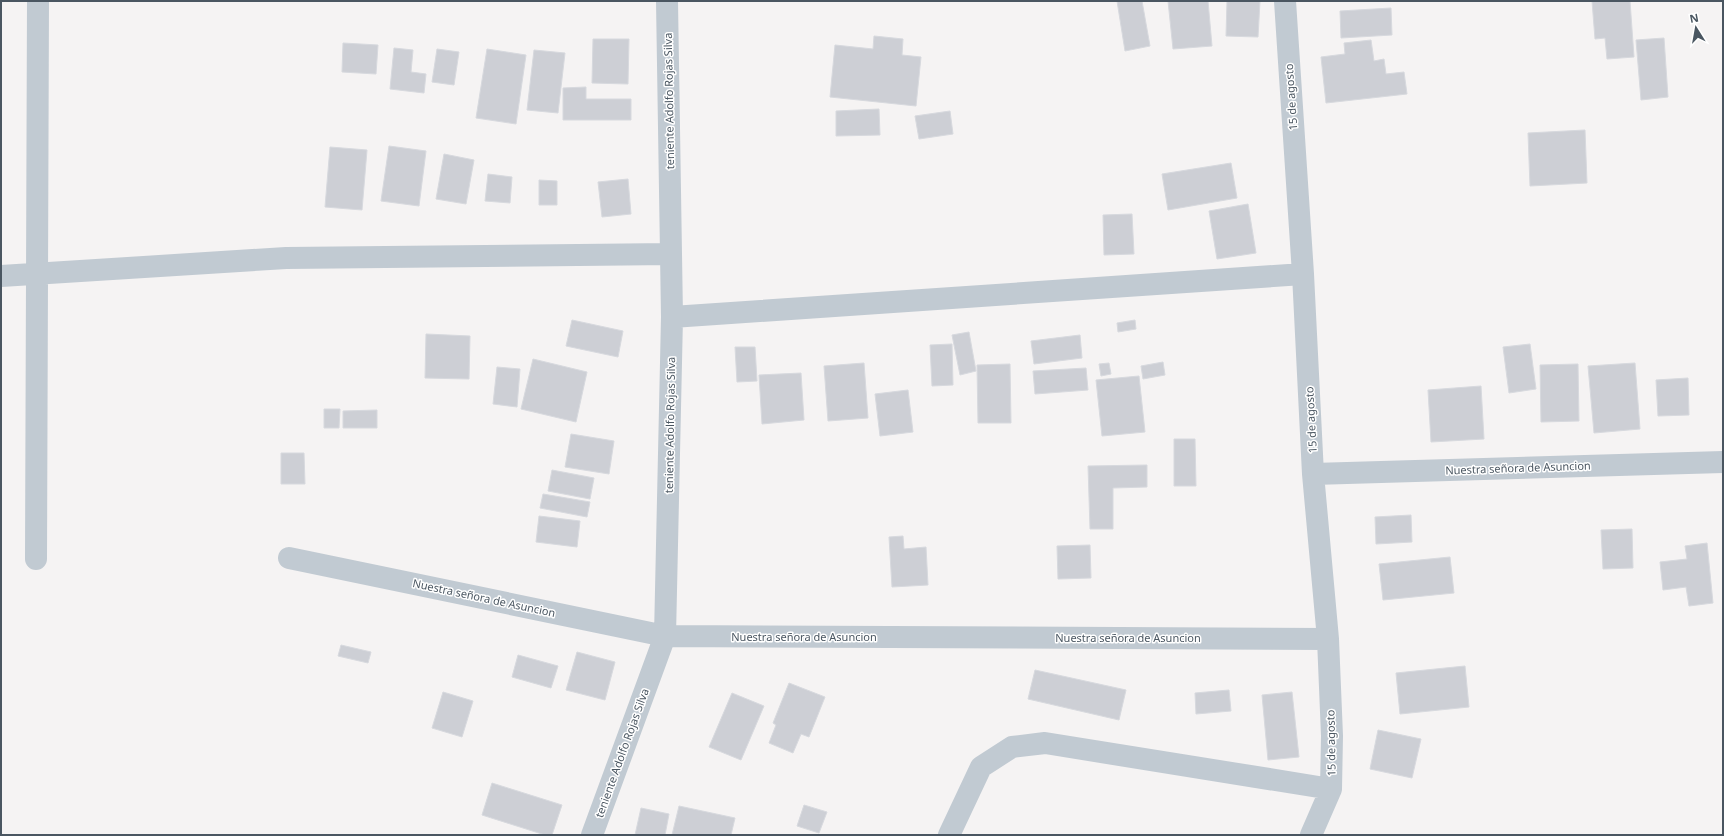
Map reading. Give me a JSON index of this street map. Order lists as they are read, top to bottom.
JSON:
{
  "streets": {
    "street": ["15 de agosto", "teniente Adolfo Rojas Silva", "Nuestra señora de Asuncion"]
  },
  "crossings": [
    ["15 de agosto", "Nuestra señora de Asuncion"],
    ["teniente Adolfo Rojas Silva", "Nuestra señora de Asuncion"]
  ],
  "north": "top"
}
